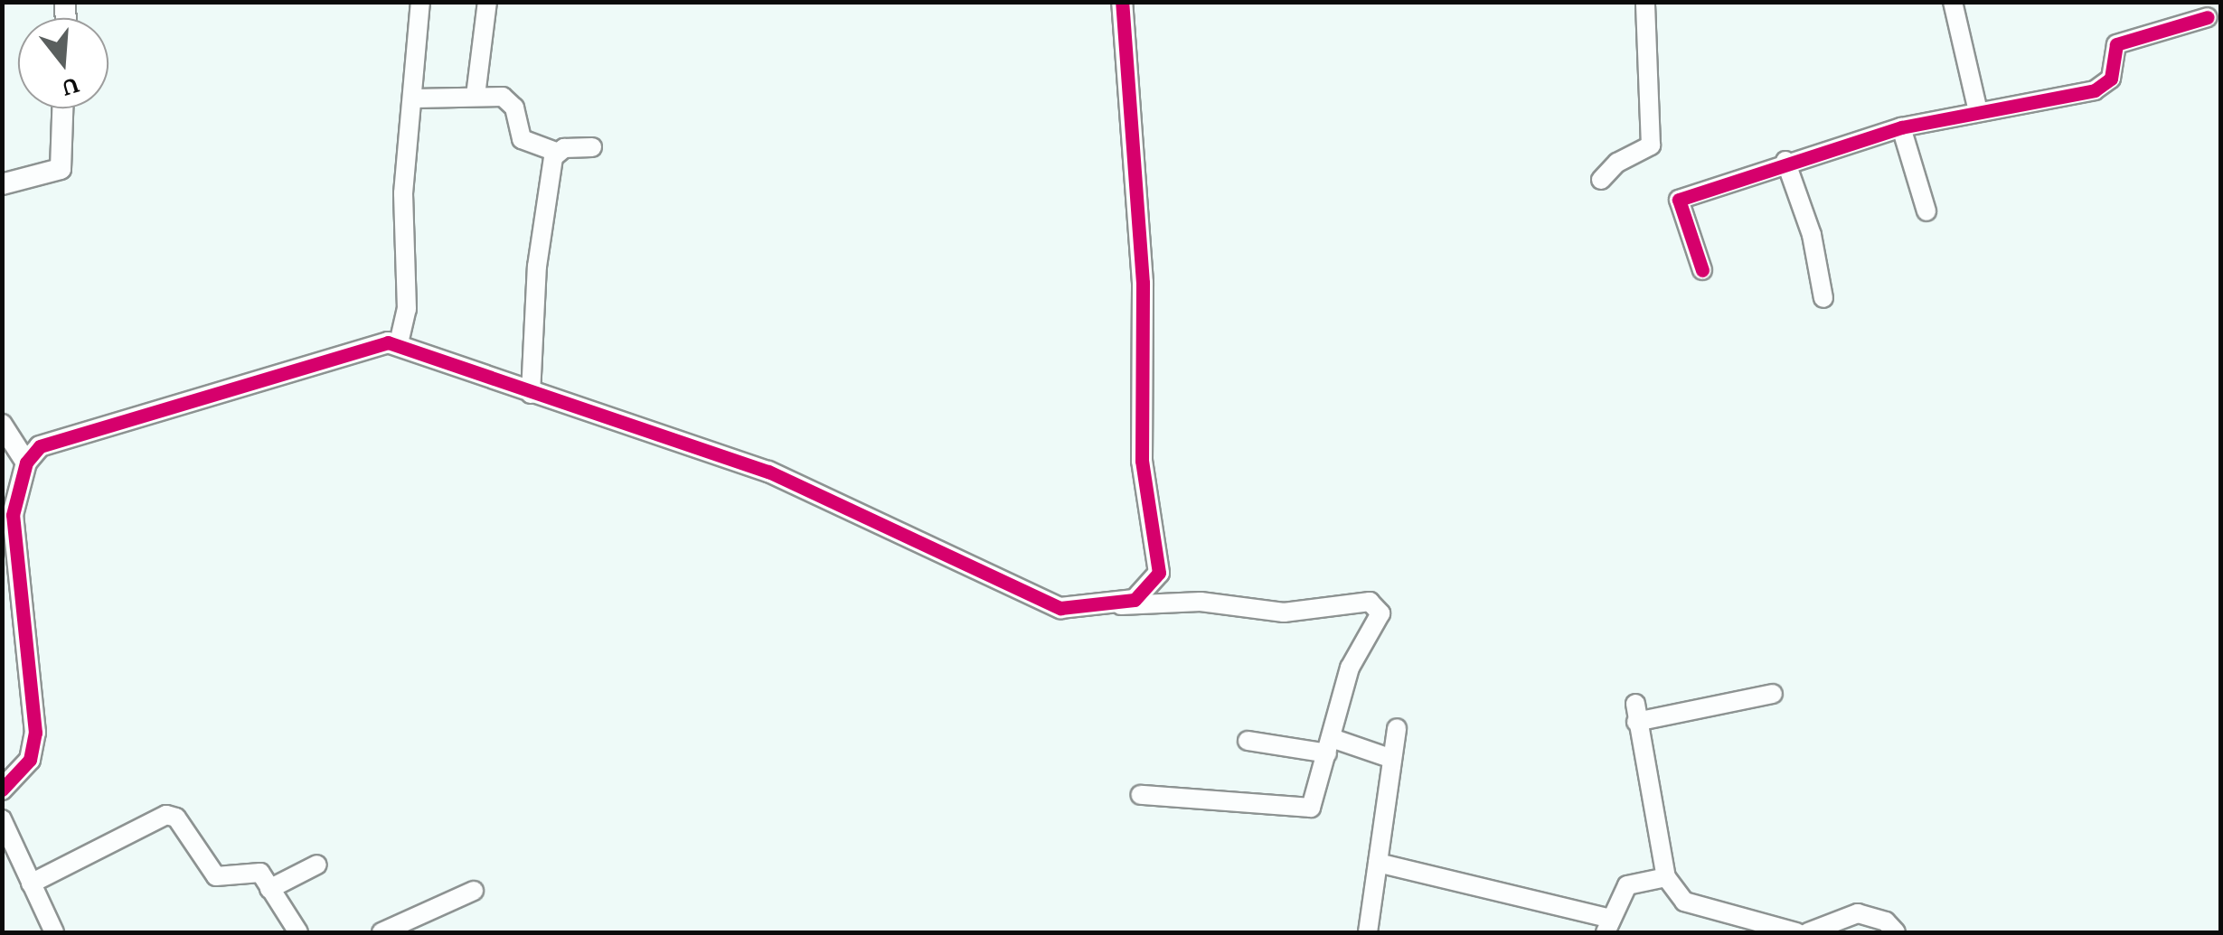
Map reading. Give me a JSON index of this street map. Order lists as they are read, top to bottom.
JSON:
{
  "north": "bottom"
}
